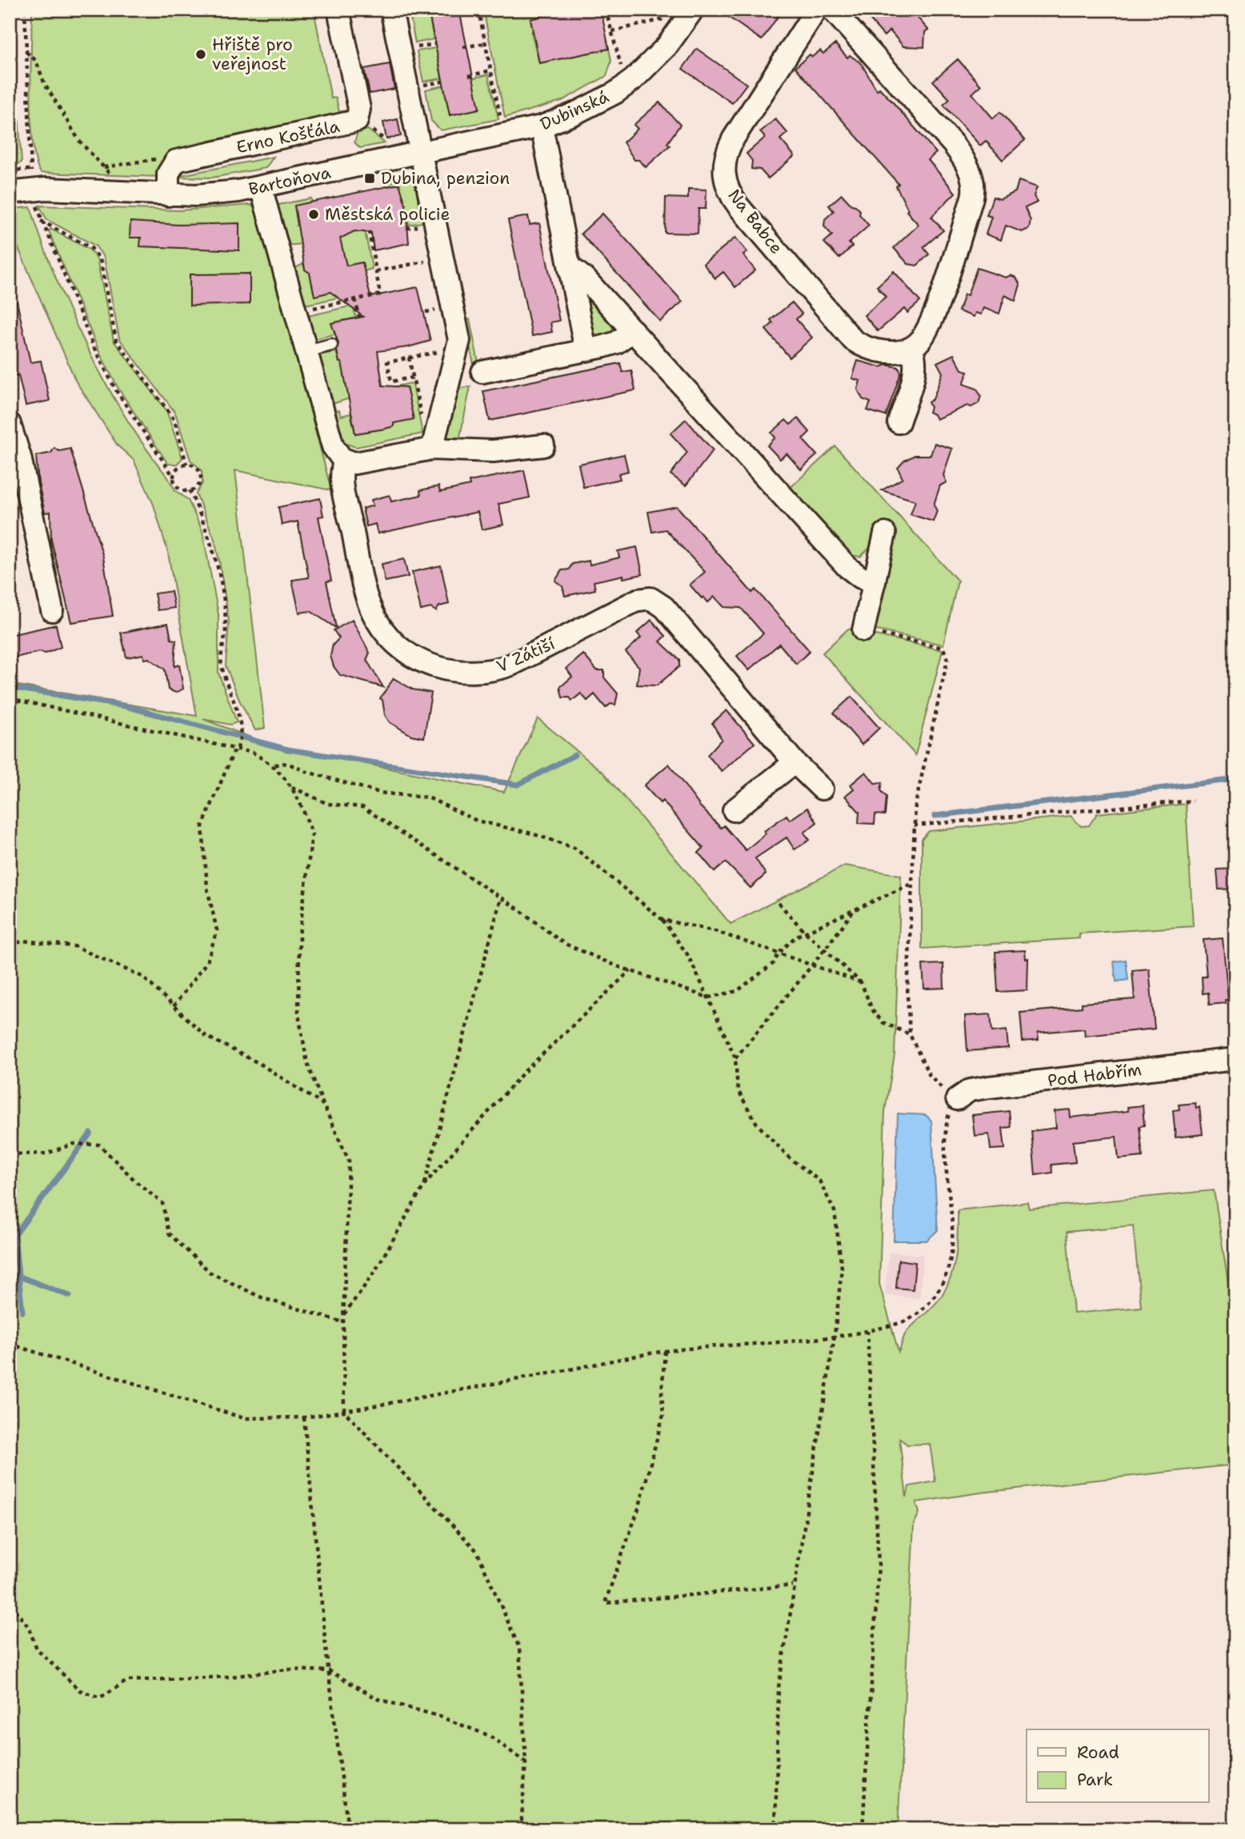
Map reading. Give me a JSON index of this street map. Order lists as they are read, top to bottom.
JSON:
{
  "streets": {
    "street": [
      "Dubinská",
      "Erno Košťála",
      "Bartoňova",
      "Na Babce",
      "V Zátiší",
      "Pod Habřím"
    ]
  },
  "crossings": [
    ["Dubinská", "Bartoňova"]
  ],
  "places": {
    "other": ["Hřiště pro veřejnost", "Městská policie"],
    "transit": ["Dubina, penzion"]
  },
  "legend": ["Road", "Park"]
}
